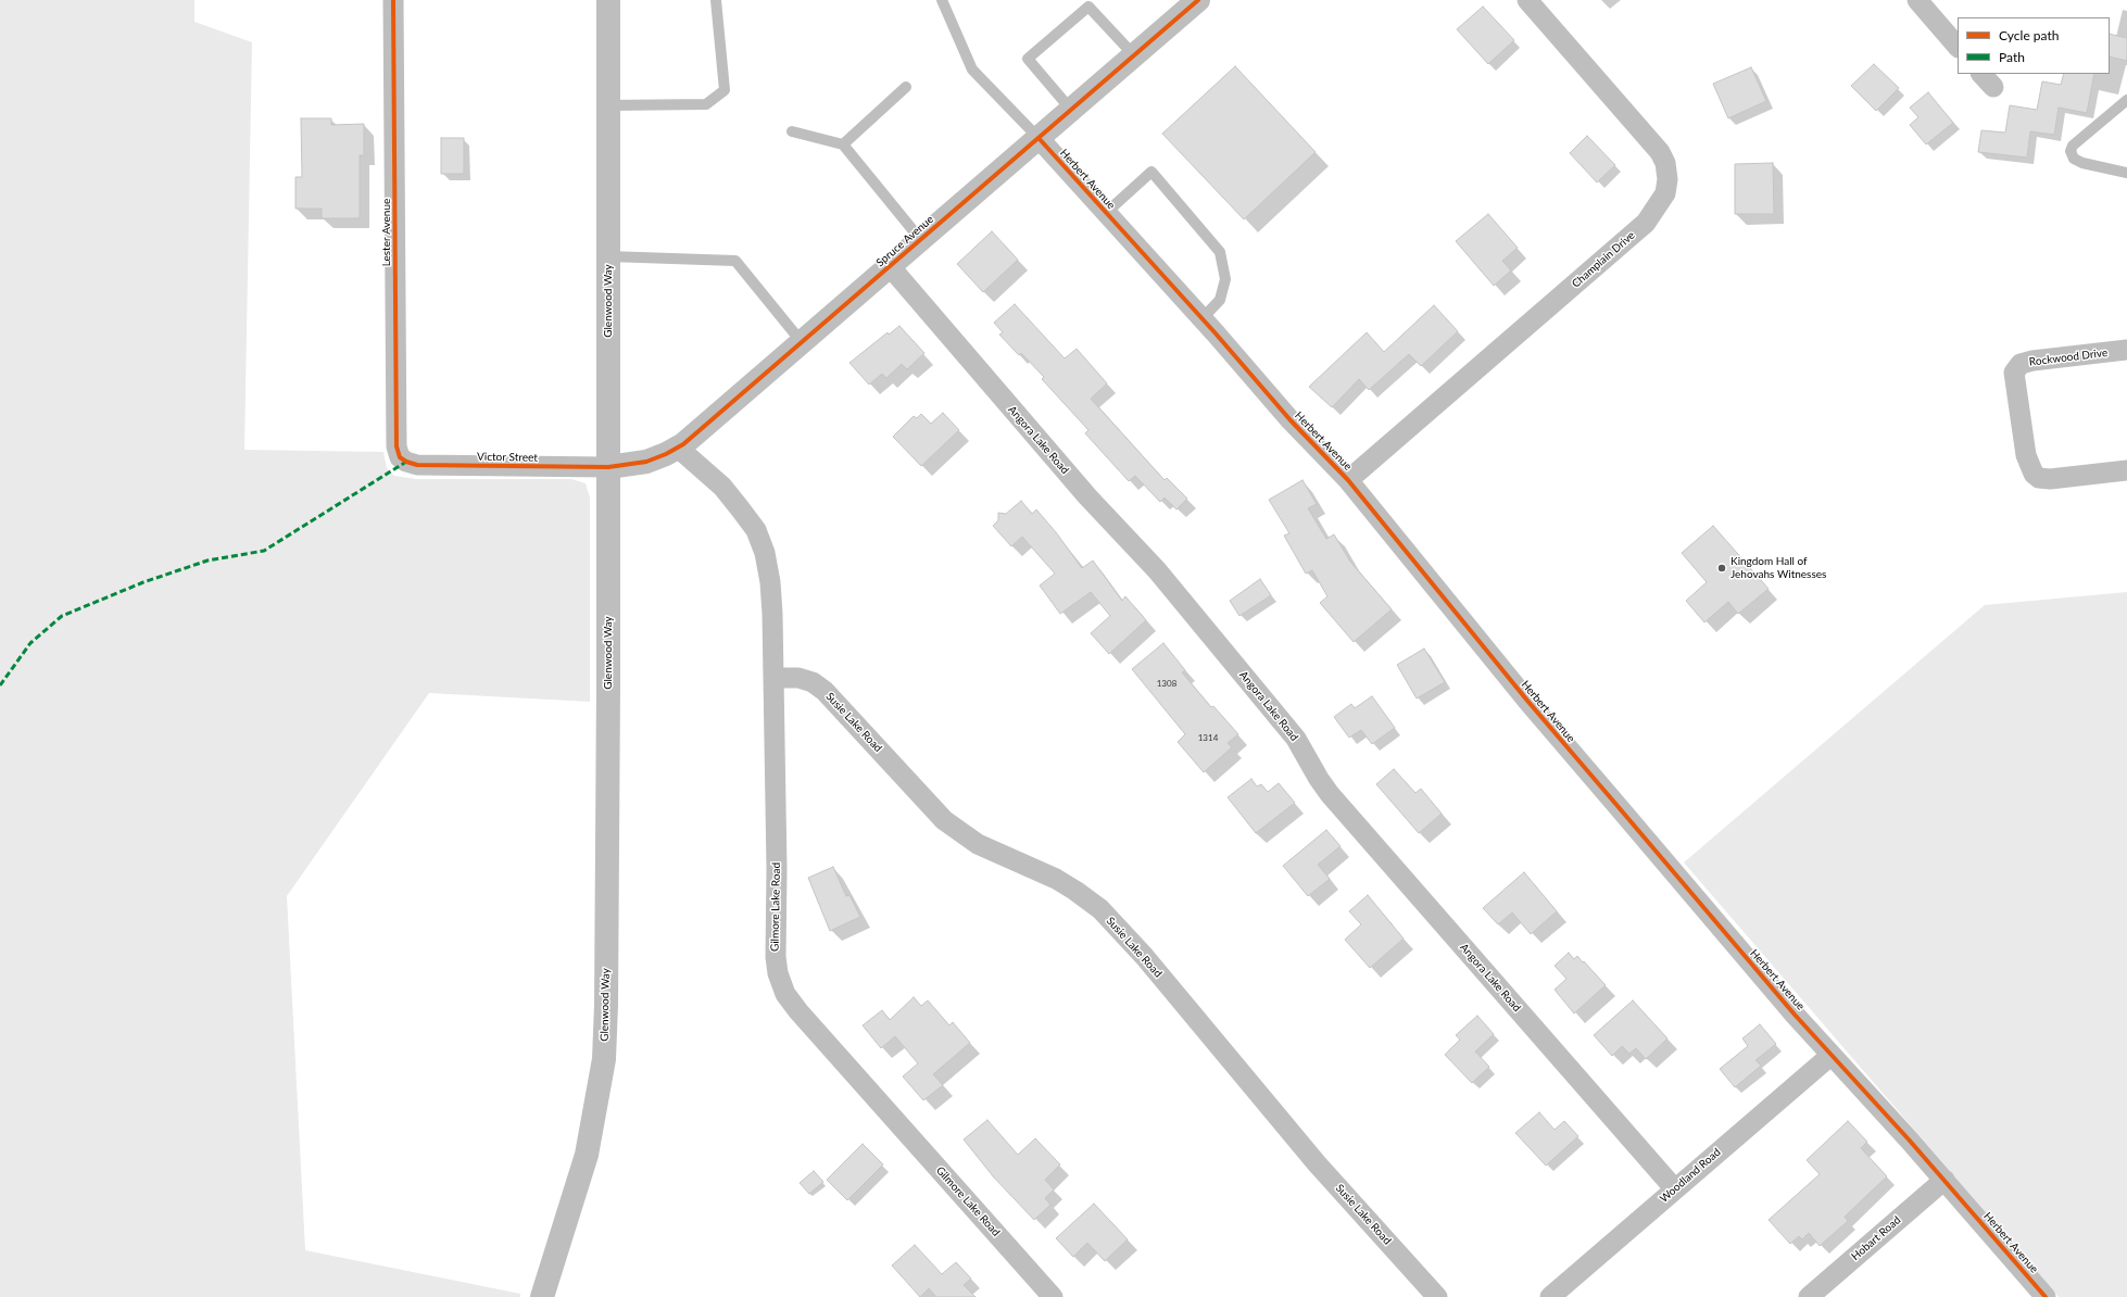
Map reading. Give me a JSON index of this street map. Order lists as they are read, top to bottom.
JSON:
{
  "streets": {
    "street": [
      "Herbert Avenue",
      "Lester Avenue",
      "Spruce Avenue",
      "Champlain Drive",
      "Glenwood Way",
      "Rockwood Drive",
      "Angora Lake Road",
      "Victor Street",
      "Susie Lake Road",
      "Gilmore Lake Road",
      "Woodland Road",
      "Hobart Road"
    ]
  },
  "crossings": [
    ["Herbert Avenue", "Spruce Avenue"],
    ["Herbert Avenue", "Champlain Drive"],
    ["Herbert Avenue", "Woodland Road"],
    ["Herbert Avenue", "Hobart Road"],
    ["Lester Avenue", "Victor Street"],
    ["Spruce Avenue", "Glenwood Way"],
    ["Spruce Avenue", "Angora Lake Road"],
    ["Spruce Avenue", "Victor Street"],
    ["Spruce Avenue", "Gilmore Lake Road"],
    ["Glenwood Way", "Victor Street"],
    ["Angora Lake Road", "Woodland Road"],
    ["Susie Lake Road", "Gilmore Lake Road"]
  ],
  "places": ["Kingdom Hall of Jehovahs Witnesses"],
  "house_numbers": ["1308", "1314"],
  "legend": ["Cycle path", "Path"]
}
